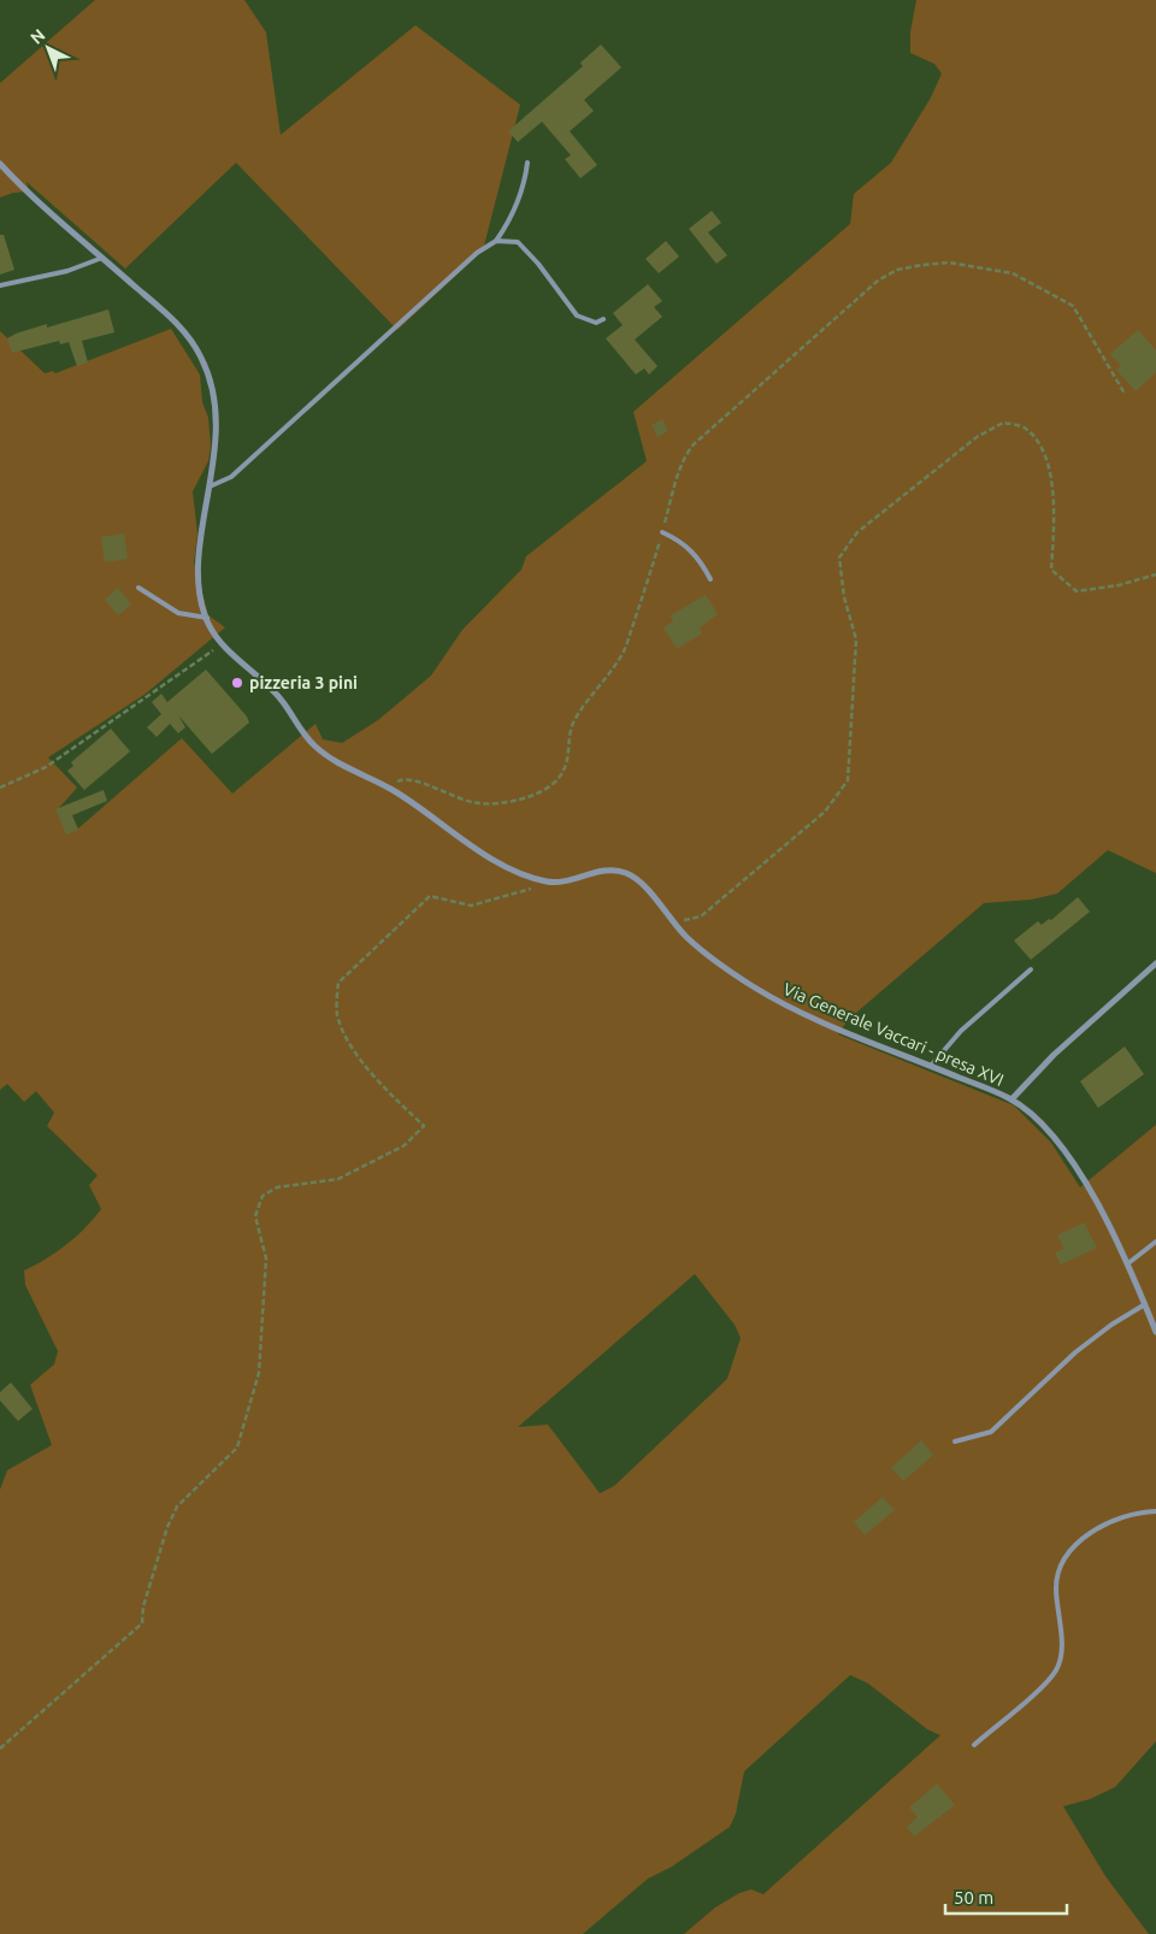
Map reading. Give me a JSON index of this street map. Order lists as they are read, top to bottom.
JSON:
{
  "streets": {
    "street": ["Via Generale Vaccari - presa XVI"]
  },
  "places": ["pizzeria 3 pini"],
  "scale_bar": "50 m",
  "north": "top left"
}
